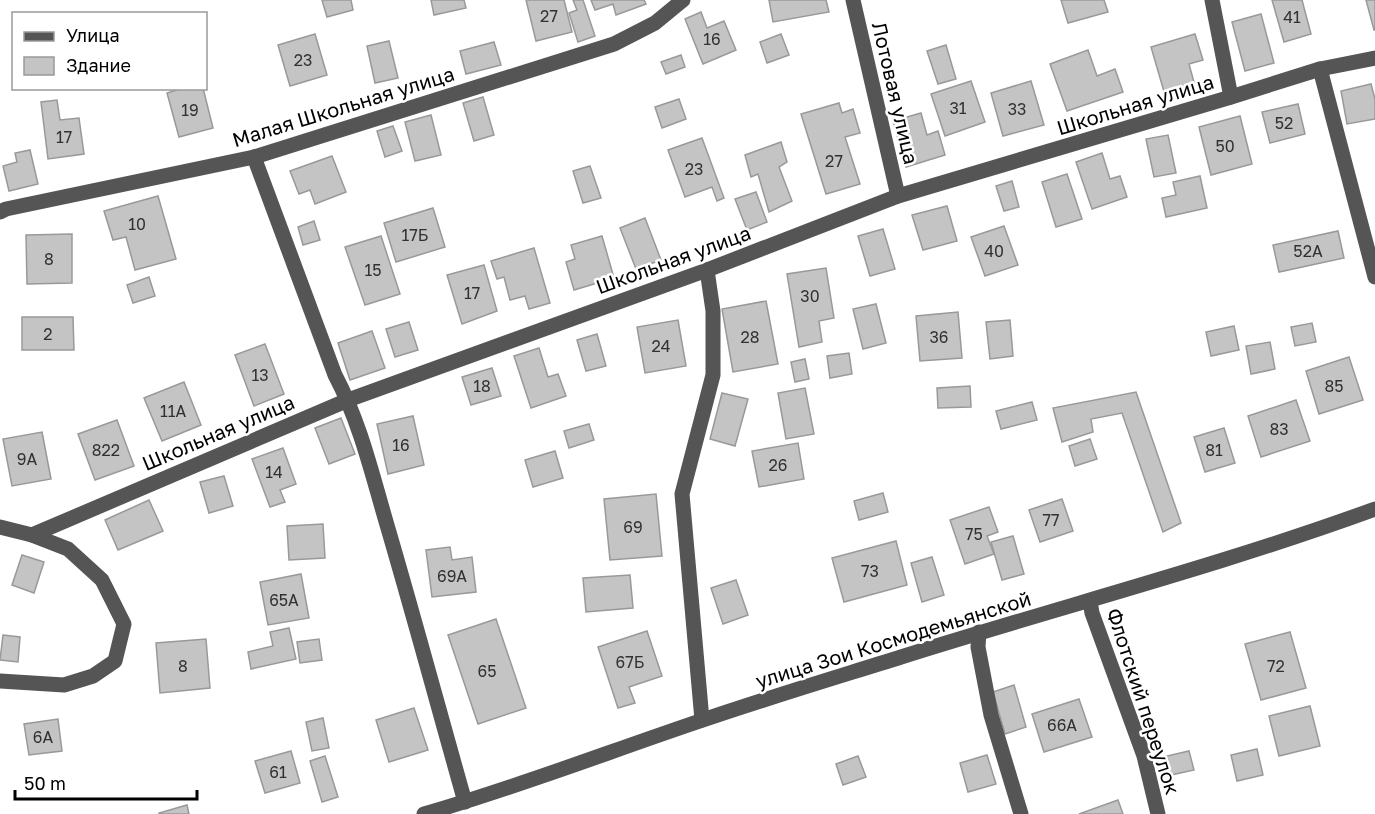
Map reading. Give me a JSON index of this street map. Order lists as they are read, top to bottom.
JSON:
{
  "streets": {
    "street": [
      "Лотовая улица",
      "Школьная улица",
      "Малая Школьная улица",
      "улица Зои Космодемьянской",
      "Флотский переулок"
    ]
  },
  "crossings": [
    ["Лотовая улица", "Школьная улица"],
    ["улица Зои Космодемьянской", "Флотский переулок"]
  ],
  "house_numbers": [
    "27",
    "41",
    "16",
    "23",
    "31",
    "33",
    "19",
    "52",
    "17",
    "50",
    "27",
    "23",
    "10",
    "17Б",
    "40",
    "52А",
    "8",
    "15",
    "17",
    "30",
    "2",
    "28",
    "36",
    "24",
    "13",
    "18",
    "85",
    "11А",
    "83",
    "16",
    "822",
    "81",
    "9А",
    "26",
    "14",
    "77",
    "69",
    "75",
    "73",
    "69А",
    "65А",
    "67Б",
    "8",
    "72",
    "65",
    "66А",
    "6А",
    "61"
  ],
  "legend": ["Улица", "Здание"],
  "scale_bar": "50 m"
}
